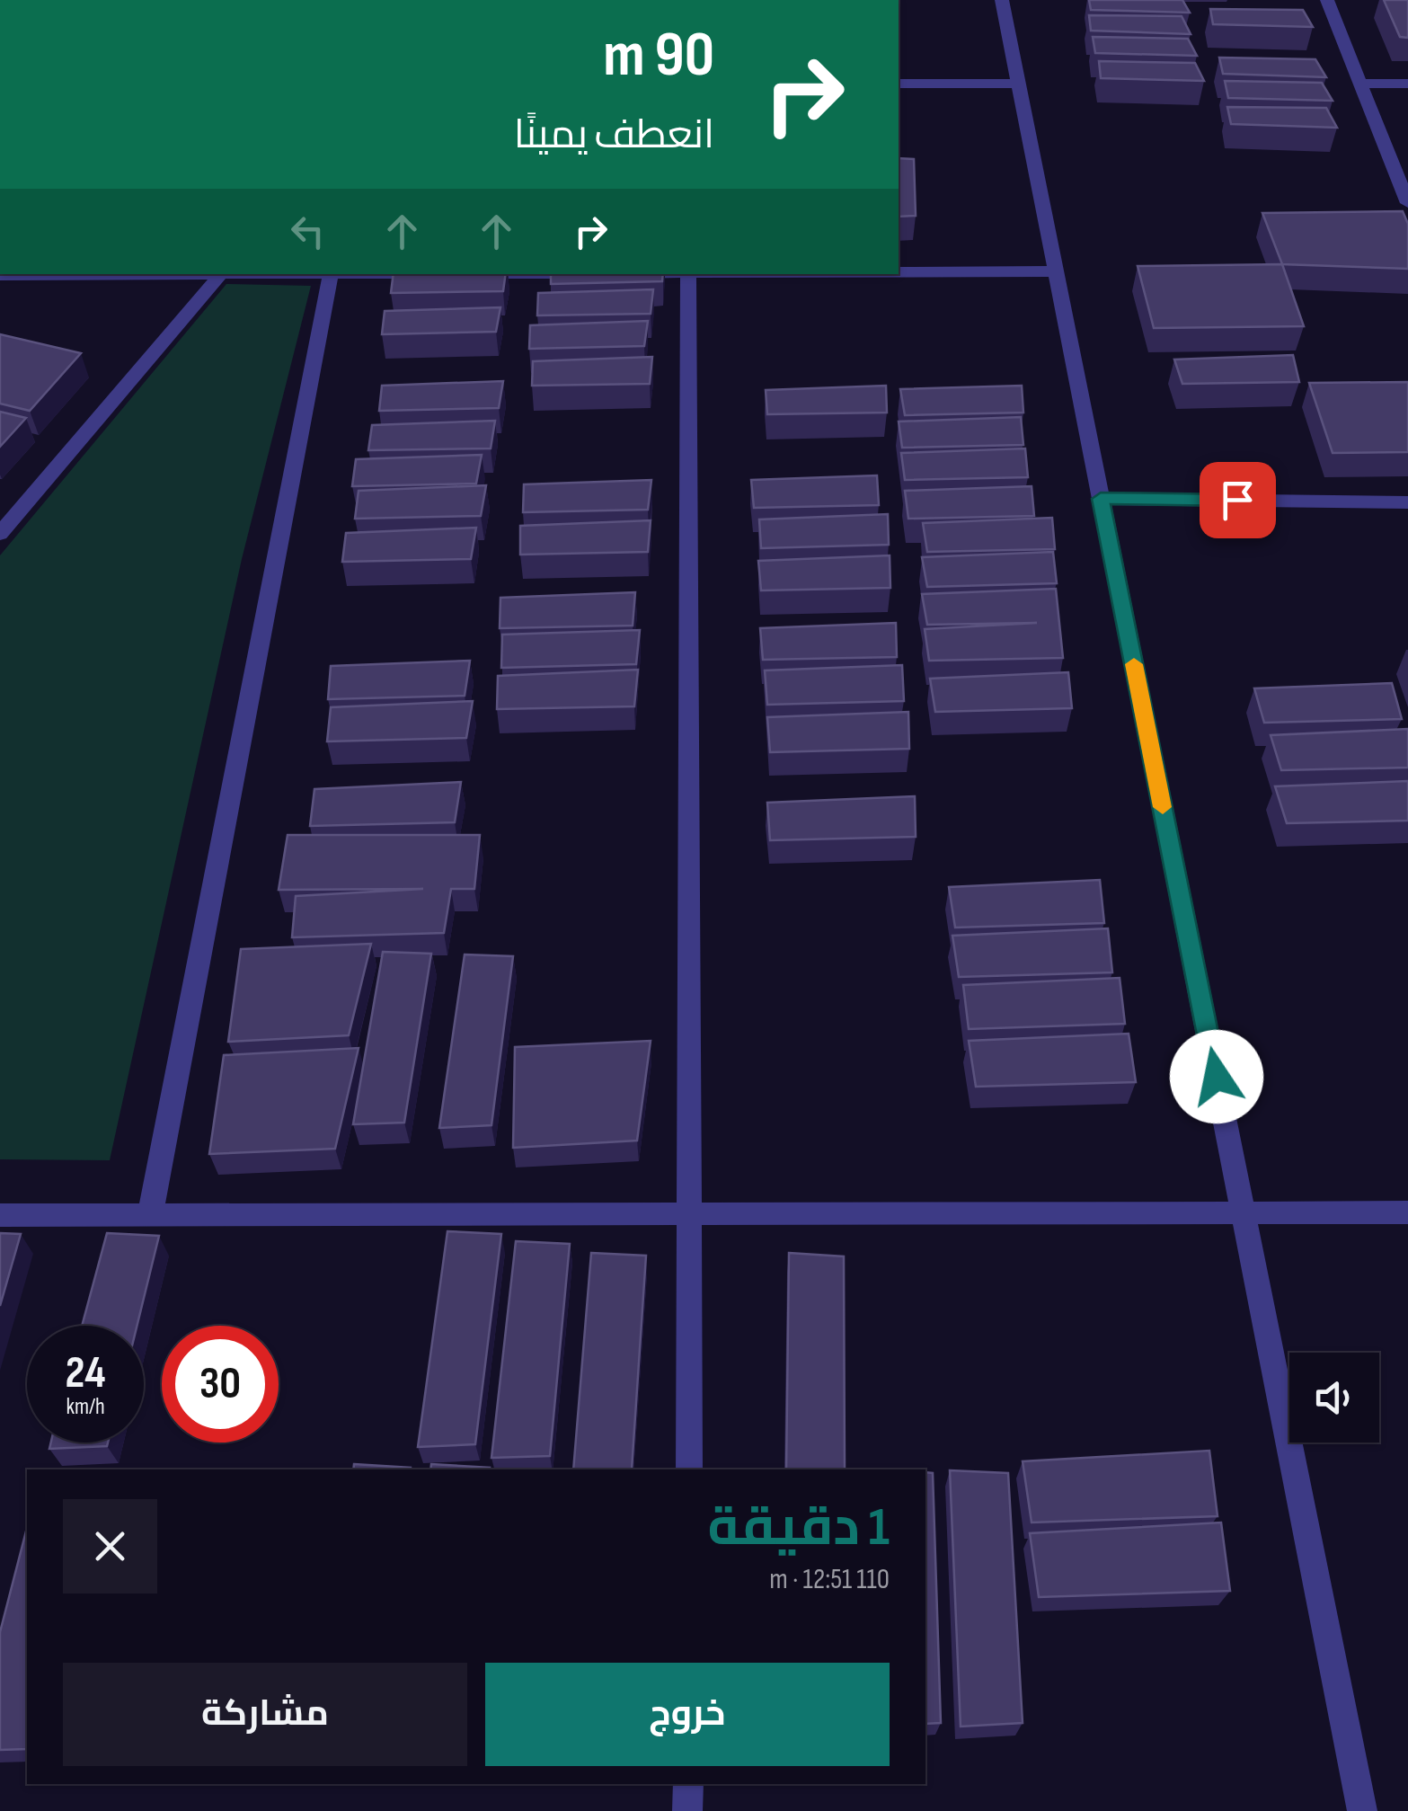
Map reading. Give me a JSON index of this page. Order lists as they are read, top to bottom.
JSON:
{
  "page": {
    "turn": ["90 m", "انعطف يمينًا"],
    "speed": "24 km/h",
    "limit": "30",
    "heading": ["1 دقيقة", "110 m · 12:51"],
    "buttons": ["خروج", "مشاركة"]
  }
}
